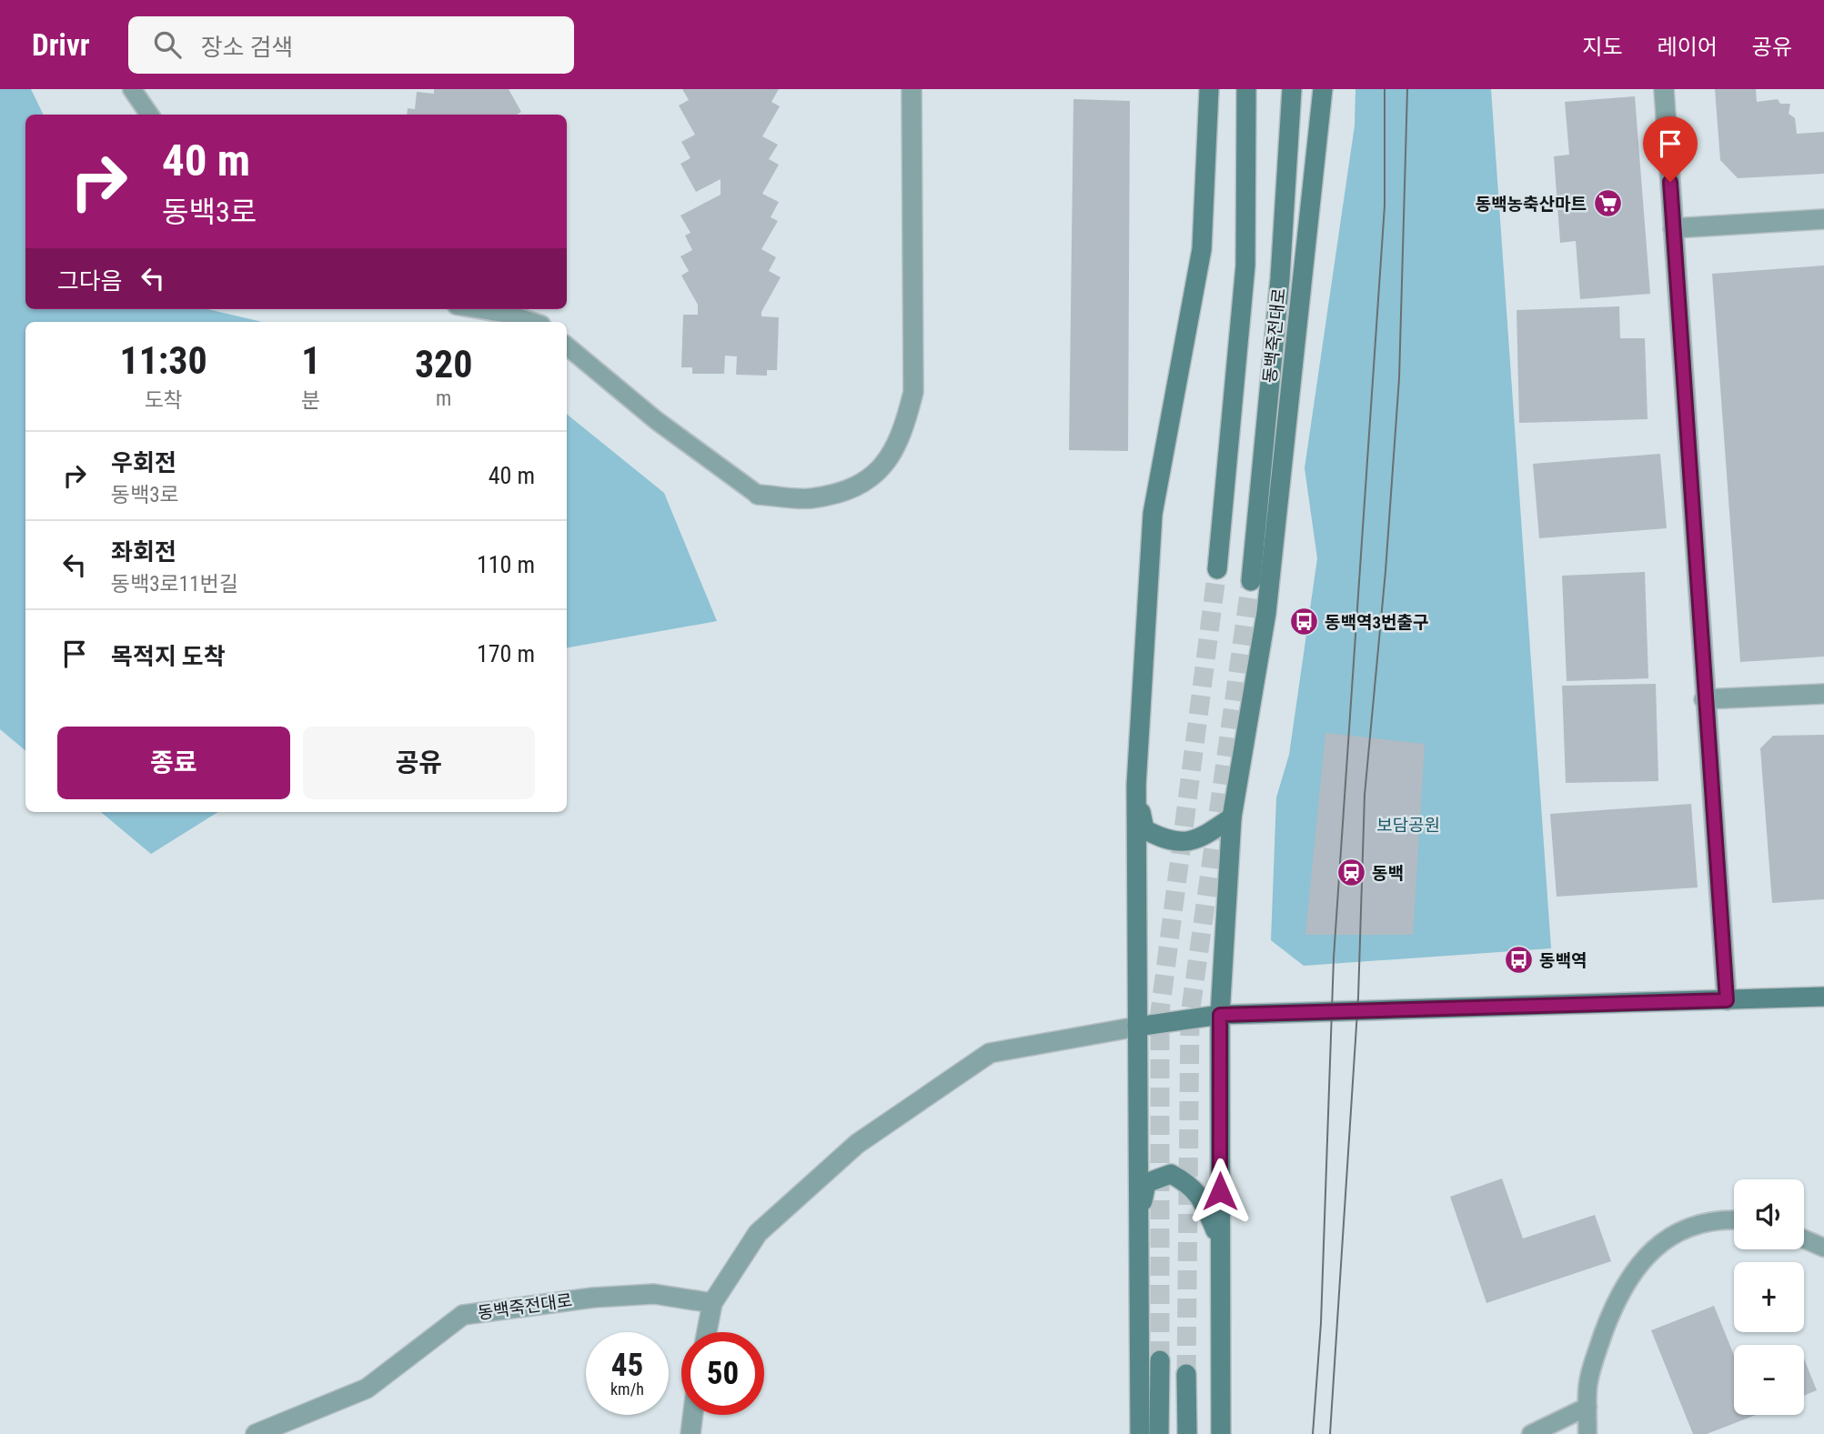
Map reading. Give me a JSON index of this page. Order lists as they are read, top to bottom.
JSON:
{
  "streets": {
    "main road": ["동백죽전대로"]
  },
  "parks": ["보담공원"],
  "places": {
    "supermarket": ["동백농축산마트"],
    "bus stop": ["동백역3번출구", "동백역"],
    "station": ["동백"]
  },
  "page": {
    "header": "Drivr",
    "search": "장소 검색",
    "nav": ["지도", "레이어", "공유"],
    "turn": ["40 m", "동백3로"],
    "then": "그다음",
    "eta": [
      "11:30",
      "도착",
      "1",
      "분",
      "320",
      "m"
    ],
    "list": [
      {
        "name": "우회전",
        "note": "동백3로",
        "value": "40 m"
      },
      {
        "name": "좌회전",
        "note": "동백3로11번길",
        "value": "110 m"
      },
      {
        "name": "목적지 도착",
        "value": "170 m"
      }
    ],
    "buttons": ["종료", "공유"],
    "map_buttons": ["+", "−"],
    "speed": "45 km/h",
    "limit": "50"
  }
}
